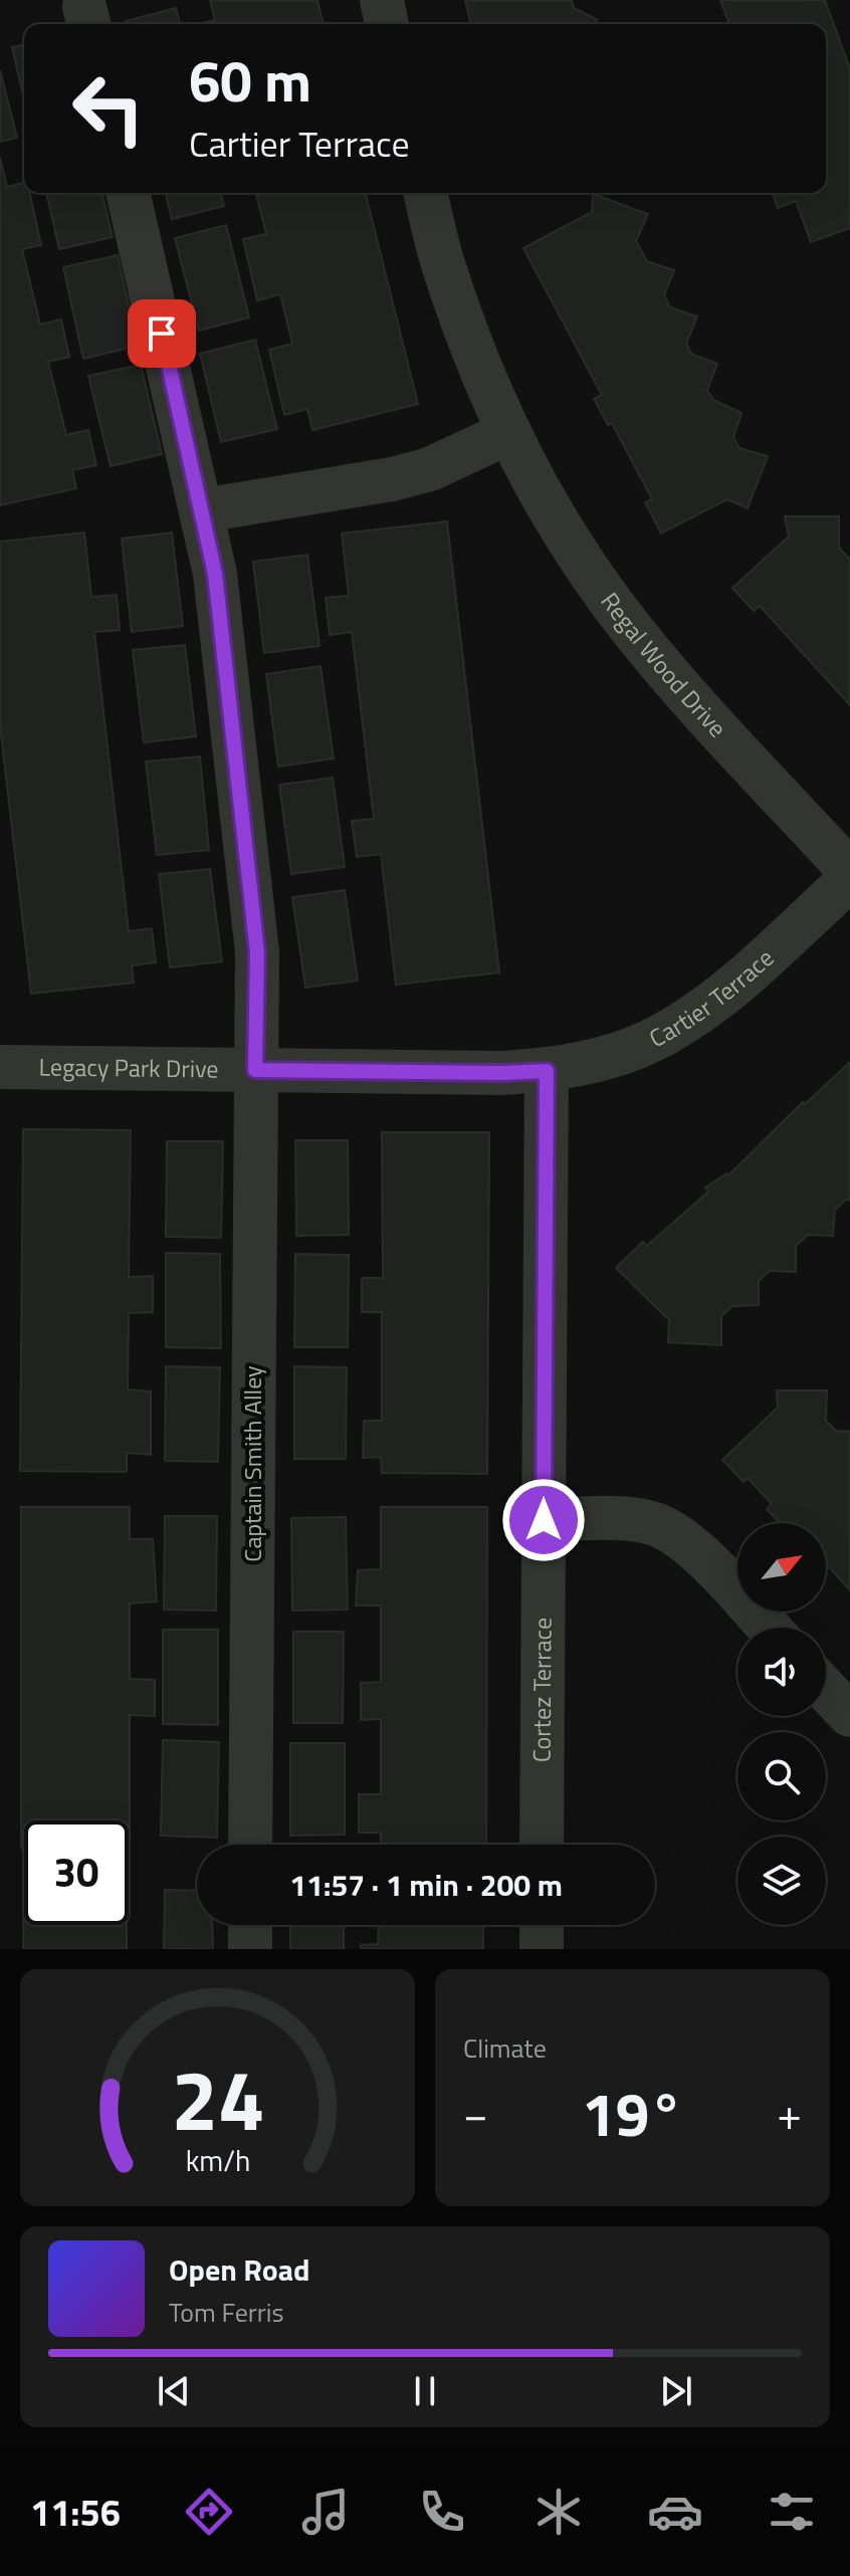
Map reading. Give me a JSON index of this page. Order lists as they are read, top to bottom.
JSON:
{
  "streets": {
    "street": [
      "Regal Wood Drive",
      "Cartier Terrace",
      "Legacy Park Drive",
      "Captain Smith Alley",
      "Cortez Terrace"
    ]
  },
  "crossings": [
    ["Cartier Terrace", "Legacy Park Drive"],
    ["Cartier Terrace", "Captain Smith Alley"],
    ["Legacy Park Drive", "Captain Smith Alley"]
  ],
  "north": "top right",
  "page": {
    "turn": ["60 m", "Cartier Terrace"],
    "limit": "30",
    "trip": "11:57 · 1 min · 200 m",
    "tile": "Climate",
    "heat": ["−", "19°", "+"],
    "song": ["Open Road", "Tom Ferris"],
    "tabs": "11:56",
    "gauge": ["24", "km/h"]
  }
}
